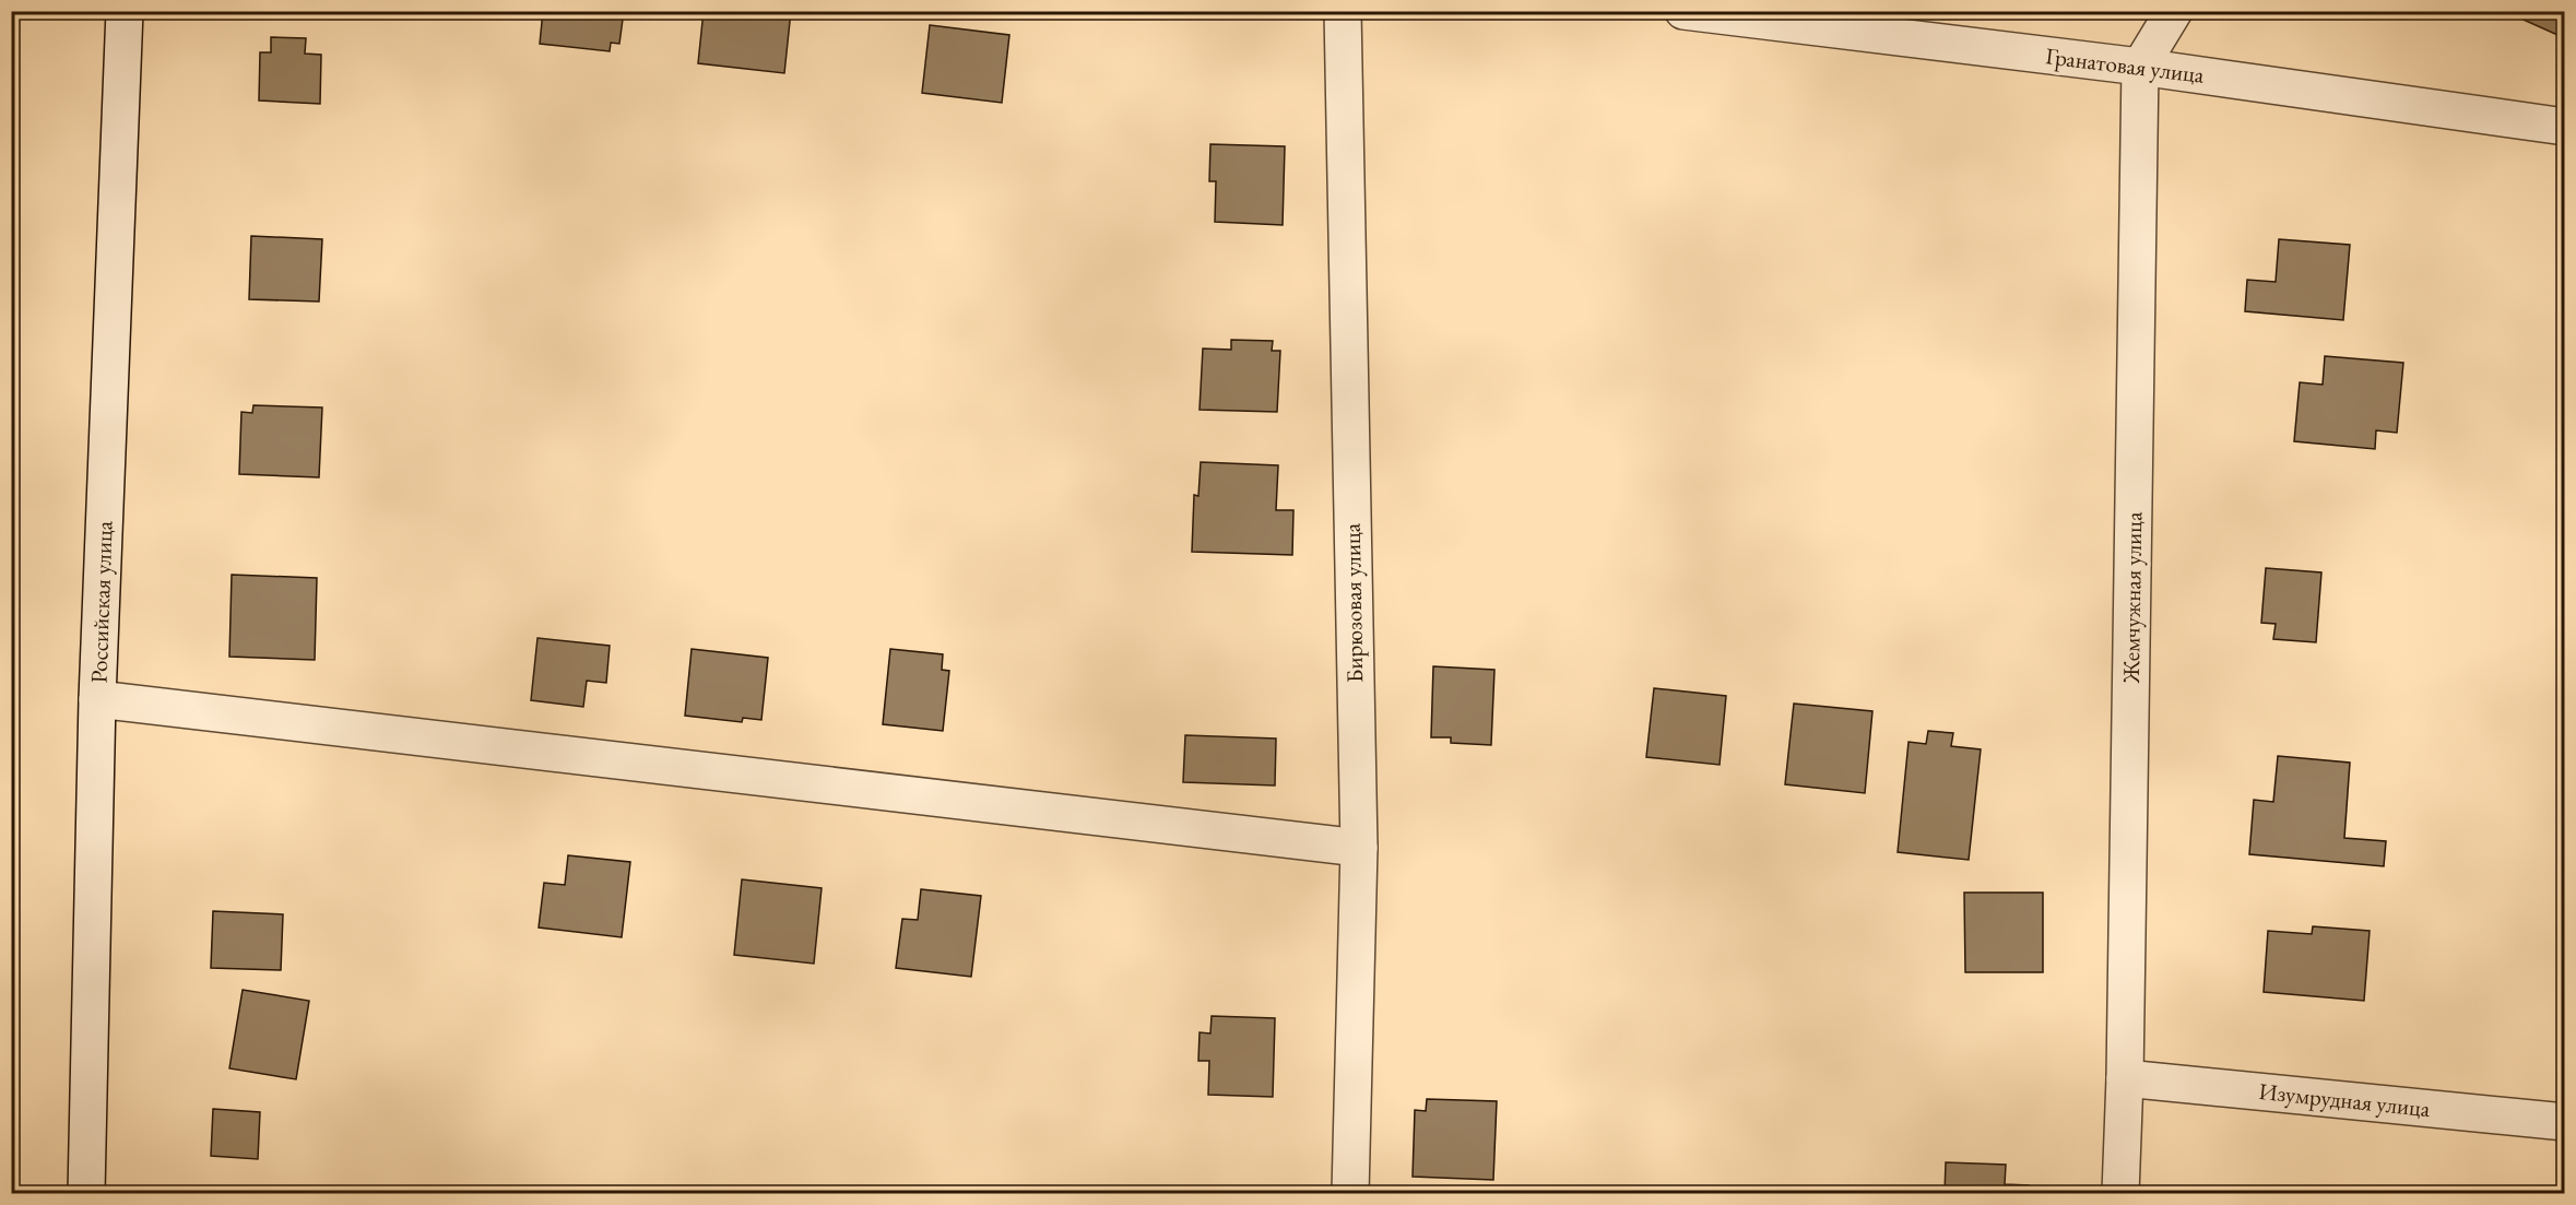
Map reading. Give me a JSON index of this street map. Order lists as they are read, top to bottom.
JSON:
{
  "streets": {
    "street": [
      "Гранатовая улица",
      "Жемчужная улица",
      "Российская улица",
      "Бирюзовая улица",
      "Изумрудная улица"
    ]
  },
  "crossings": [
    ["Гранатовая улица", "Жемчужная улица"],
    ["Жемчужная улица", "Изумрудная улица"]
  ]
}
